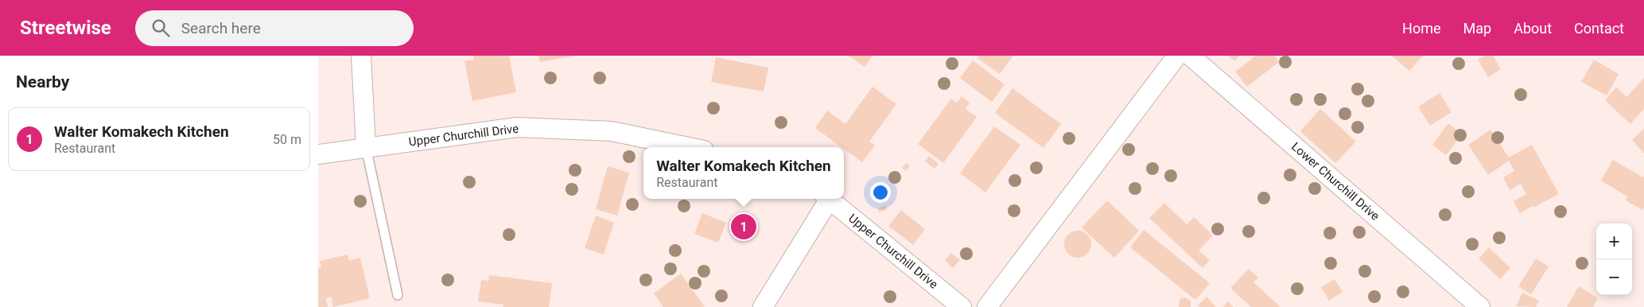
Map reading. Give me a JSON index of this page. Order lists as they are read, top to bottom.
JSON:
{
  "streets": {
    "street": ["Upper Churchill Drive", "Lower Churchill Drive"]
  },
  "page": {
    "header": "Streetwise",
    "search": "Search here",
    "nav": [
      "Home",
      "Map",
      "About",
      "Contact"
    ],
    "heading": "Nearby",
    "list": [
      {
        "mark": "1",
        "name": "Walter Komakech Kitchen",
        "note": "Restaurant",
        "value": "50 m"
      }
    ],
    "popup": ["Walter Komakech Kitchen", "Restaurant"],
    "pins": "1",
    "map_buttons": ["+", "−"]
  }
}
